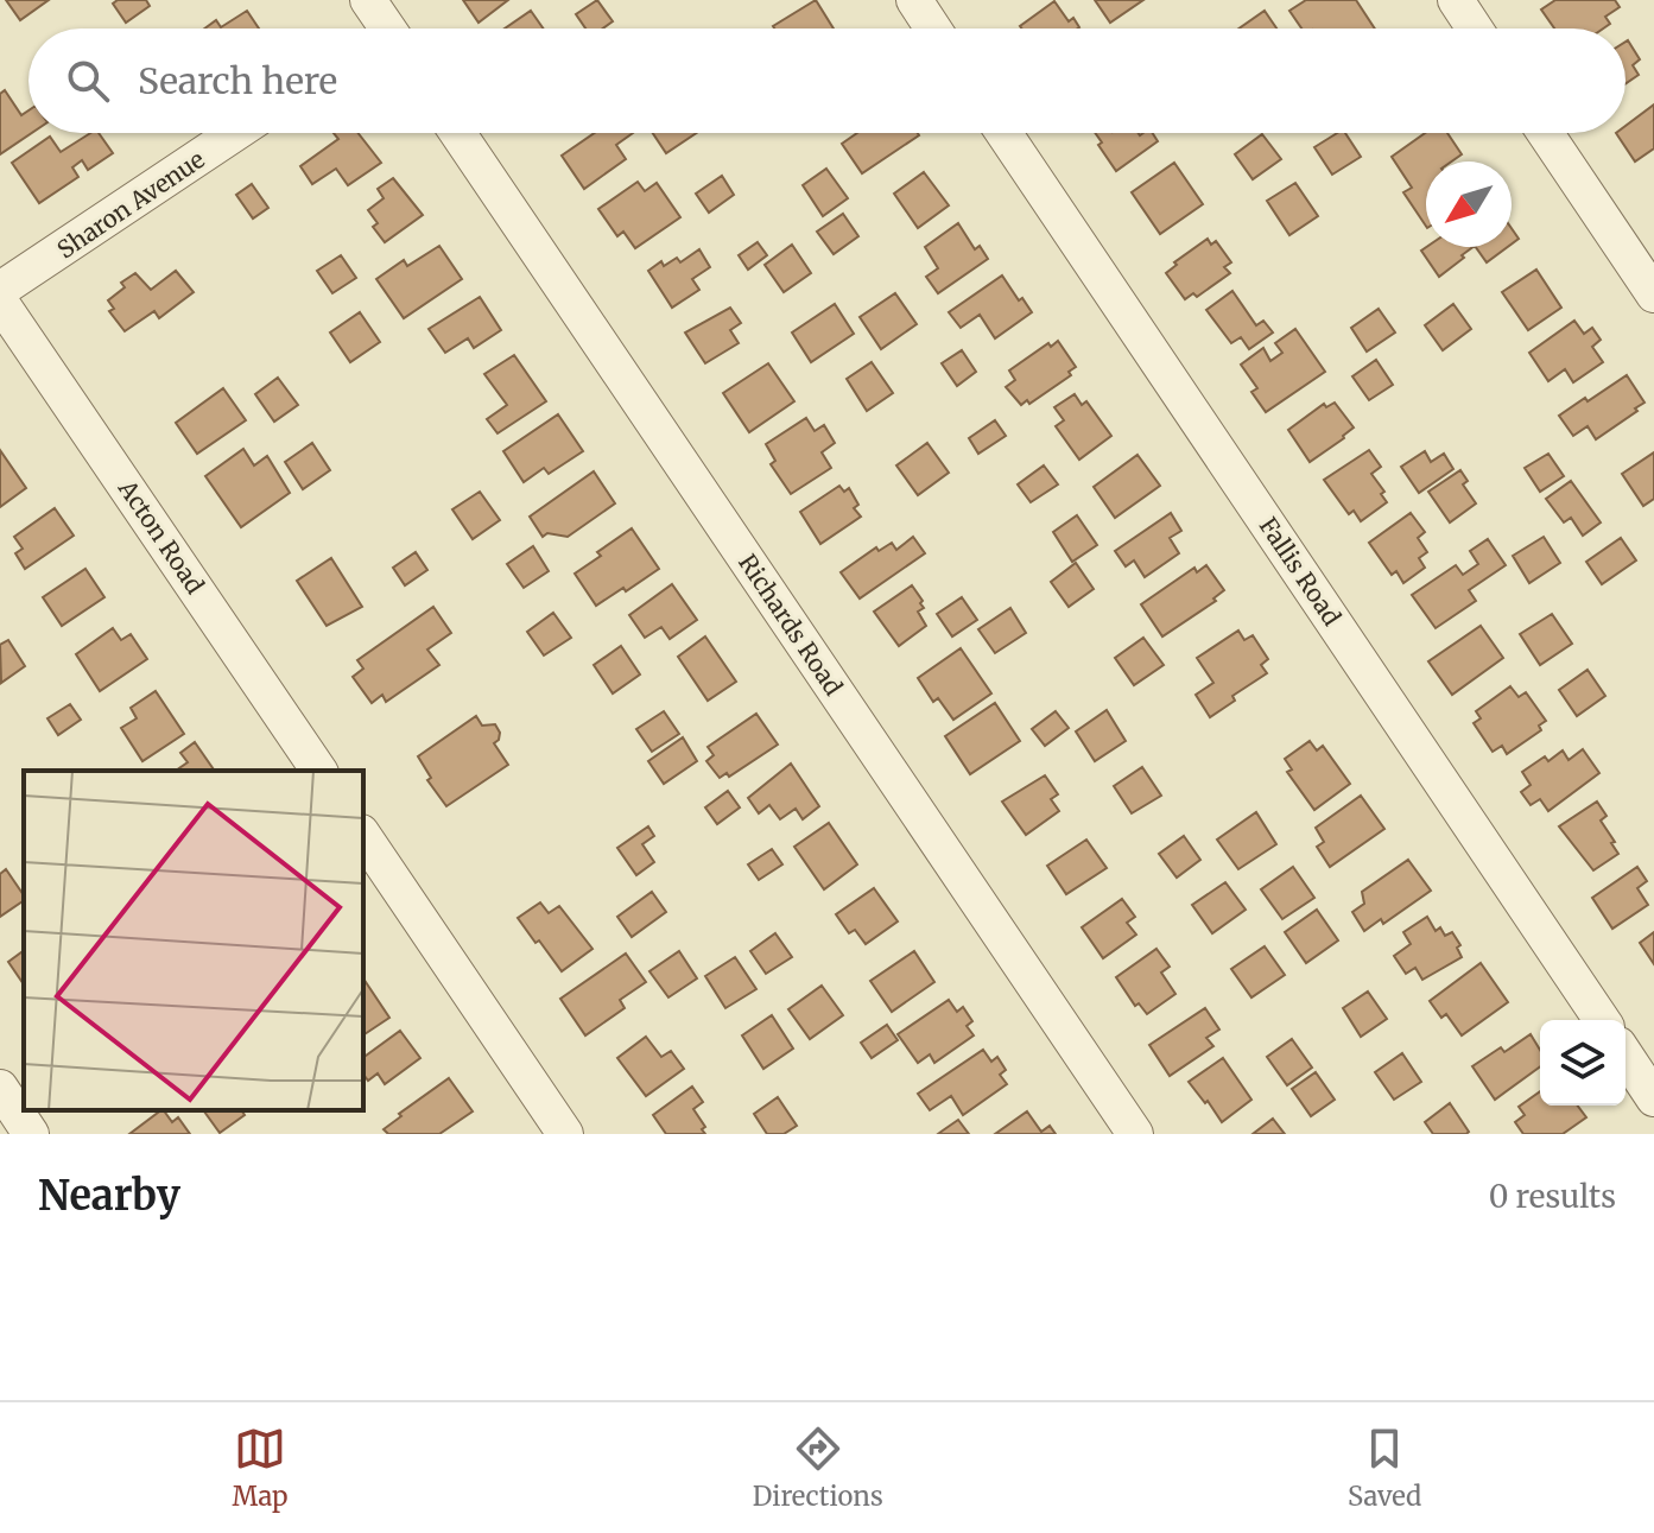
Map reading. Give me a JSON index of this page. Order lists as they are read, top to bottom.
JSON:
{
  "streets": {
    "street": [
      "Sharon Avenue",
      "Acton Road",
      "Fallis Road",
      "Richards Road"
    ]
  },
  "north": "bottom left",
  "page": {
    "search": "Search here",
    "heading": ["Nearby", "0 results"],
    "nav": ["Map", "Directions", "Saved"]
  }
}
